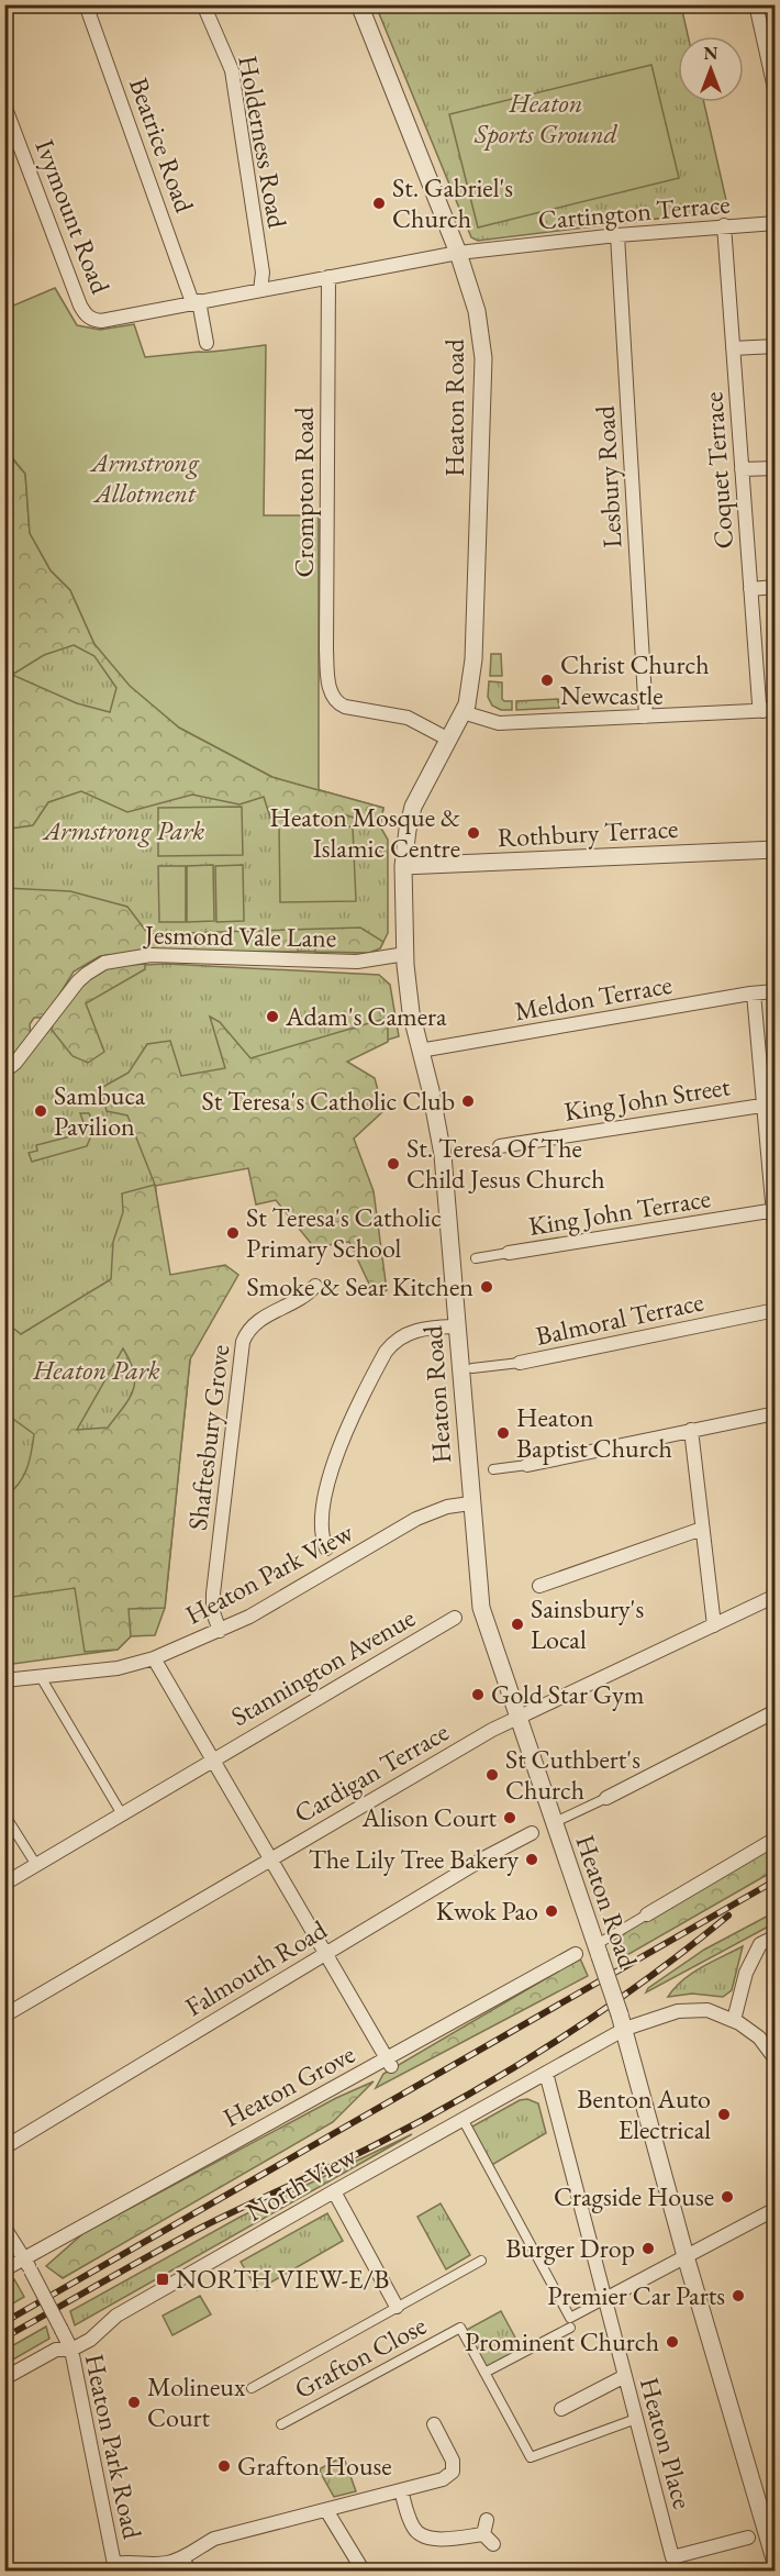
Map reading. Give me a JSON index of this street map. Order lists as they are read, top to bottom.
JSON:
{
  "streets": {
    "street": [
      "Holderness Road",
      "Beatrice Road",
      "Cartington Terrace",
      "Ivymount Road",
      "Heaton Road",
      "Coquet Terrace",
      "Lesbury Road",
      "Crompton Road",
      "Rothbury Terrace",
      "Jesmond Vale Lane",
      "Meldon Terrace",
      "King John Street",
      "King John Terrace",
      "Balmoral Terrace",
      "Shaftesbury Grove",
      "Heaton Park View",
      "Stannington Avenue",
      "Cardigan Terrace",
      "Falmouth Road",
      "Heaton Grove",
      "North View",
      "Grafton Close",
      "Heaton Place",
      "Heaton Park Road"
    ]
  },
  "crossings": [
    ["Holderness Road", "Cartington Terrace"],
    ["Beatrice Road", "Cartington Terrace"],
    ["Beatrice Road", "Ivymount Road"],
    ["Cartington Terrace", "Ivymount Road"],
    ["Cartington Terrace", "Heaton Road"],
    ["Cartington Terrace", "Coquet Terrace"],
    ["Cartington Terrace", "Lesbury Road"],
    ["Cartington Terrace", "Crompton Road"],
    ["Heaton Road", "Crompton Road"],
    ["Heaton Road", "Rothbury Terrace"],
    ["Heaton Road", "Jesmond Vale Lane"],
    ["Heaton Road", "Meldon Terrace"],
    ["Heaton Road", "Heaton Park View"],
    ["Heaton Road", "Cardigan Terrace"],
    ["Heaton Road", "North View"],
    ["Shaftesbury Grove", "Heaton Park View"],
    ["Heaton Grove", "Heaton Park Road"],
    ["North View", "Heaton Place"],
    ["North View", "Heaton Park Road"]
  ],
  "parks": [
    "Heaton Sports Ground",
    "Armstrong Allotment",
    "Armstrong Park",
    "Heaton Park"
  ],
  "places": {
    "other": [
      "St. Gabriel's Church",
      "Christ Church Newcastle",
      "Heaton Mosque & Islamic Centre",
      "Adam's Camera",
      "St Teresa's Catholic Club",
      "Sambuca Pavilion",
      "St. Teresa Of The Child Jesus Church",
      "St Teresa's Catholic Primary School",
      "Smoke & Sear Kitchen",
      "Heaton Baptist Church",
      "Sainsbury's Local",
      "Gold Star Gym",
      "St Cuthbert's Church",
      "Alison Court",
      "The Lily Tree Bakery",
      "Kwok Pao",
      "Benton Auto Electrical",
      "Cragside House",
      "Burger Drop",
      "Premier Car Parts",
      "Prominent Church",
      "Molineux Court",
      "Grafton House"
    ],
    "transit": ["NORTH VIEW-E/B"]
  },
  "north": "top"
}
